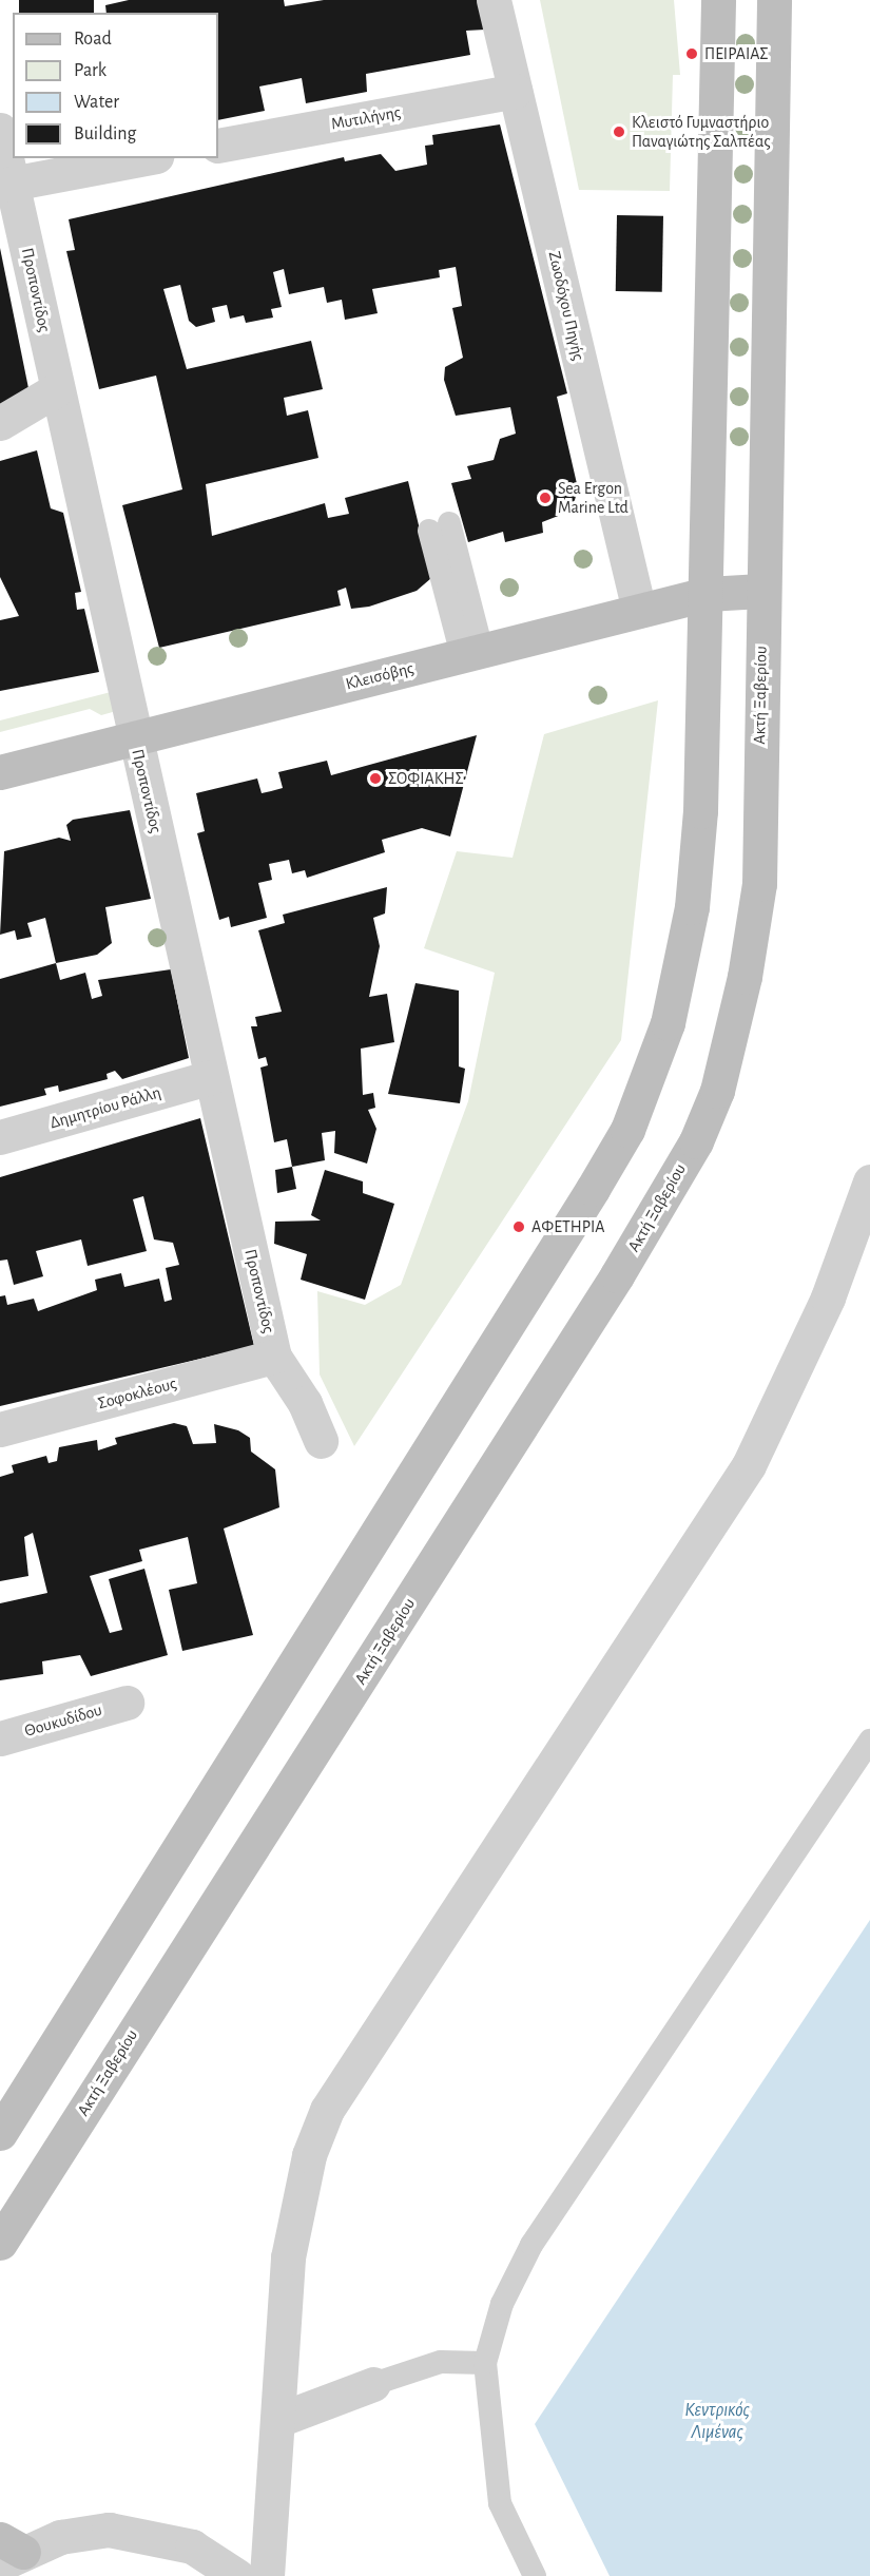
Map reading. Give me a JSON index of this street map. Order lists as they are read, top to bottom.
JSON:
{
  "streets": {
    "main road": ["Κλεισόβης", "Ακτή Ξαβερίου"],
    "street": [
      "Μυτιλήνης",
      "Προποντίδος",
      "Ζωοδόχου Πηγής",
      "Δημητρίου Ράλλη",
      "Σοφοκλέους",
      "Θουκυδίδου"
    ]
  },
  "crossings": [
    ["Μυτιλήνης", "Ζωοδόχου Πηγής"],
    ["Προποντίδος", "Κλεισόβης"],
    ["Προποντίδος", "Δημητρίου Ράλλη"],
    ["Προποντίδος", "Σοφοκλέους"],
    ["Ζωοδόχου Πηγής", "Κλεισόβης"],
    ["Κλεισόβης", "Ακτή Ξαβερίου"]
  ],
  "water": ["Κεντρικός Λιμένας"],
  "places": [
    "ΠΕΙΡΑΙΑΣ",
    "Κλειστό Γυμναστήριο Παναγιώτης Σαλπέας",
    "Sea Ergon Marine Ltd",
    "ΣΟΦΙΑΚΗΣ",
    "ΑΦΕΤΗΡΙΑ"
  ],
  "legend": [
    "Road",
    "Park",
    "Water",
    "Building"
  ]
}
